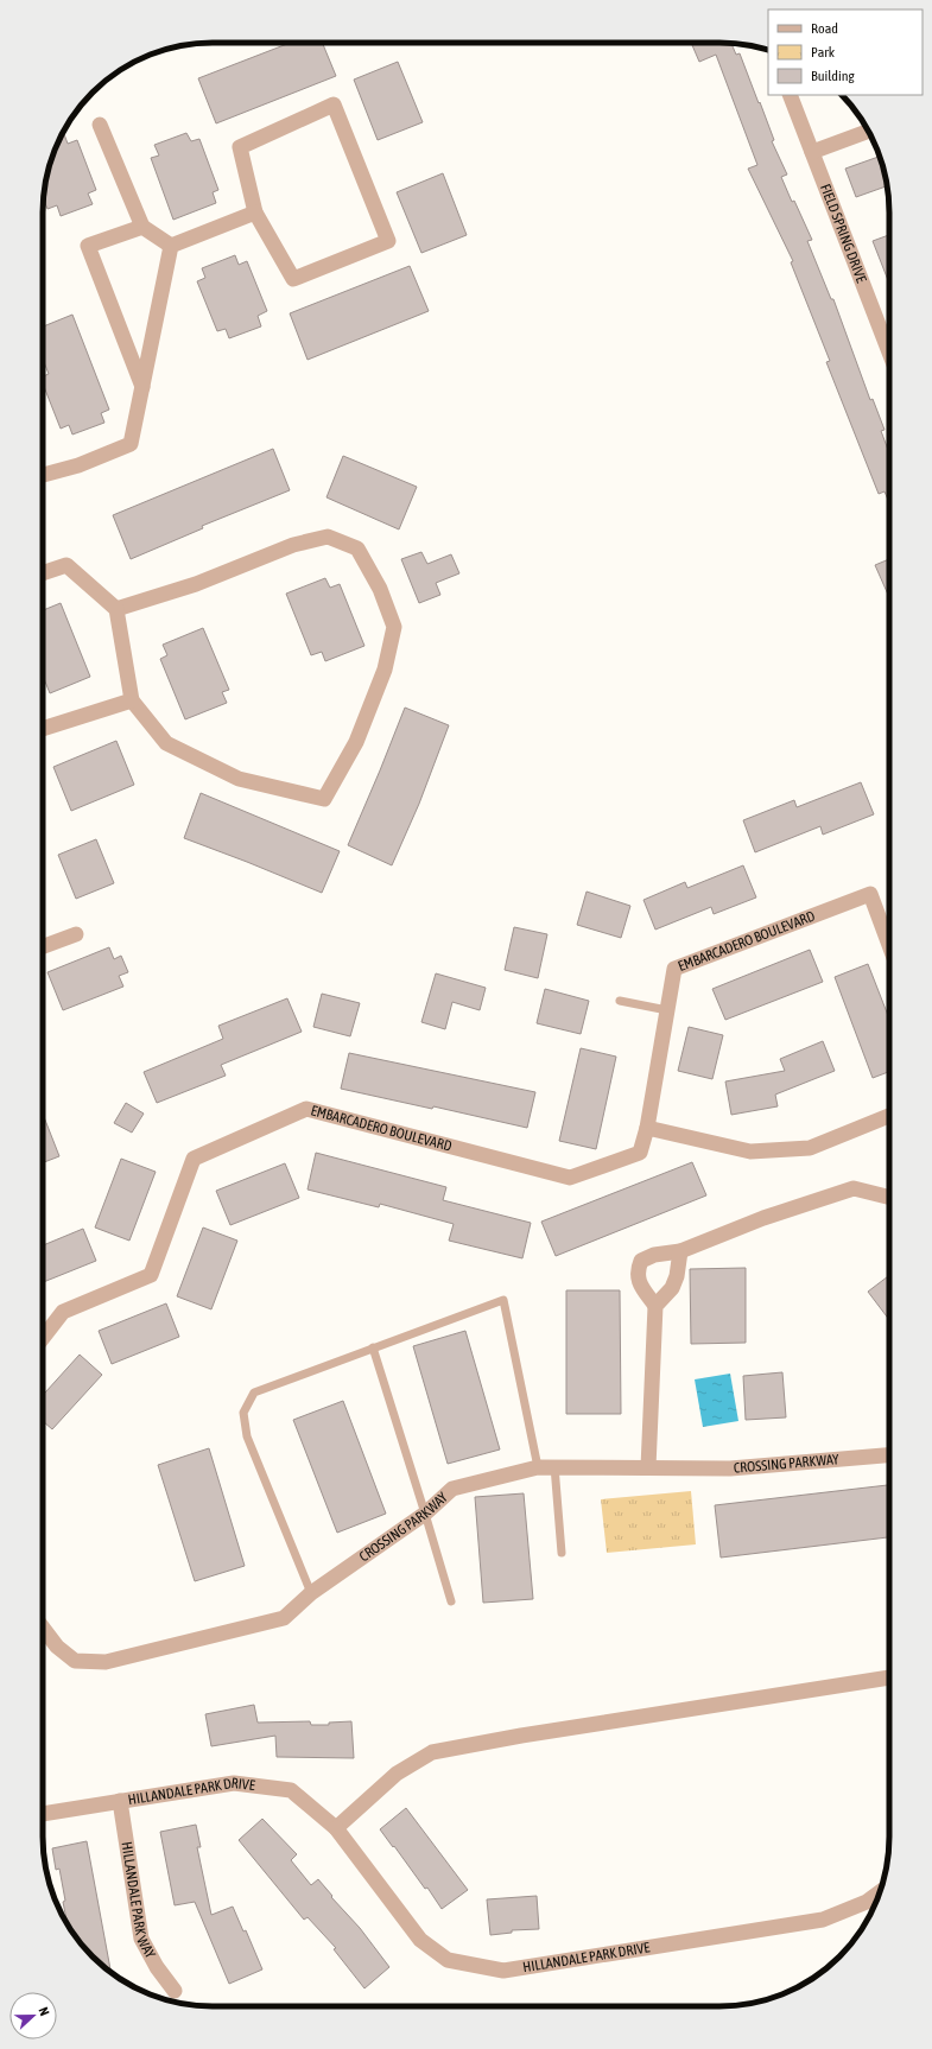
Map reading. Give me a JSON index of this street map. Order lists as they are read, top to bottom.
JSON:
{
  "streets": {
    "street": [
      "FIELD SPRING DRIVE",
      "EMBARCADERO BOULEVARD",
      "CROSSING PARKWAY",
      "HILLANDALE PARK DRIVE",
      "HILLANDALE PARK WAY"
    ]
  },
  "crossings": [
    ["HILLANDALE PARK DRIVE", "HILLANDALE PARK WAY"]
  ],
  "legend": ["Road", "Park", "Building"],
  "north": "right"
}
